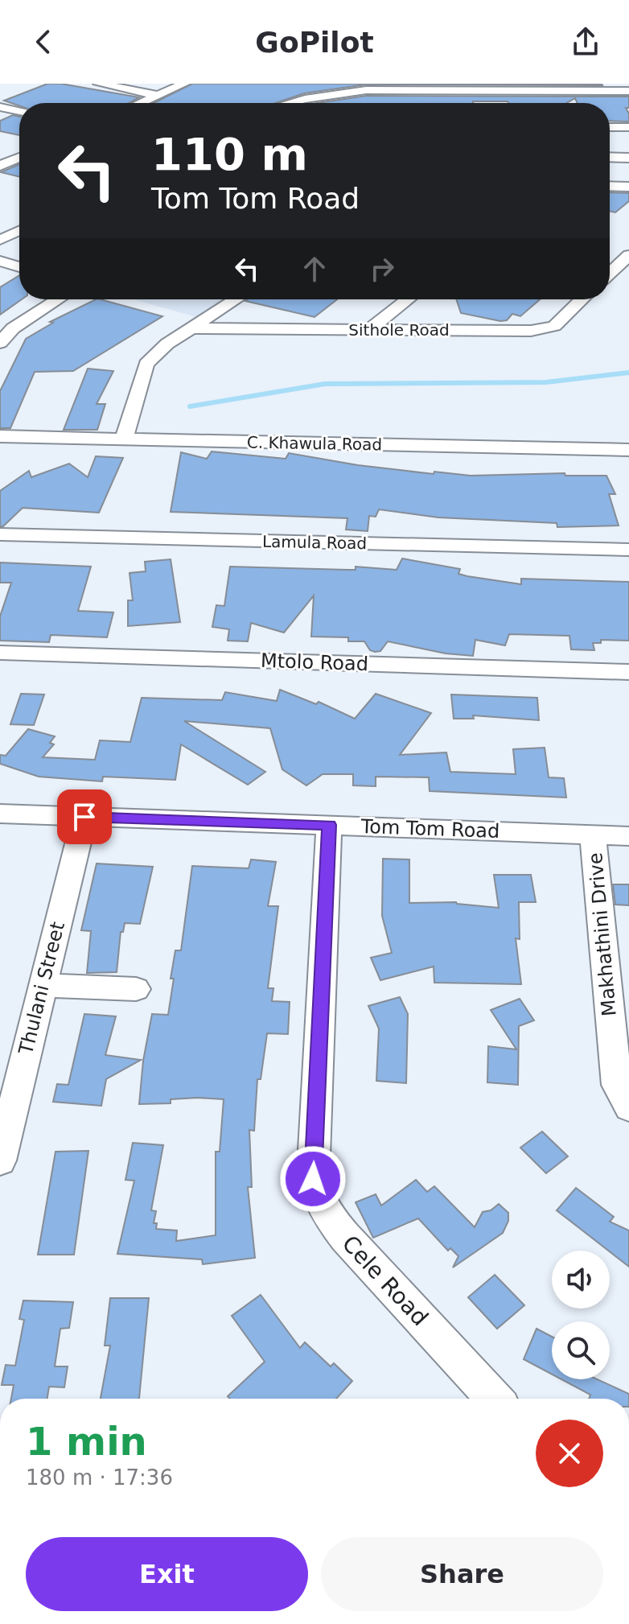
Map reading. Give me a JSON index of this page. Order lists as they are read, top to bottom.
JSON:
{
  "streets": {
    "street": [
      "Sithole Road",
      "C. Khawula Road",
      "Lamula Road",
      "Mtolo Road",
      "Tom Tom Road",
      "Makhathini Drive",
      "Thulani Street",
      "Cele Road"
    ]
  },
  "crossings": [
    ["Tom Tom Road", "Makhathini Drive"],
    ["Tom Tom Road", "Thulani Street"],
    ["Tom Tom Road", "Cele Road"]
  ],
  "page": {
    "header": "GoPilot",
    "turn": ["110 m", "Tom Tom Road"],
    "heading": ["1 min", "180 m · 17:36"],
    "buttons": ["Exit", "Share"]
  }
}
